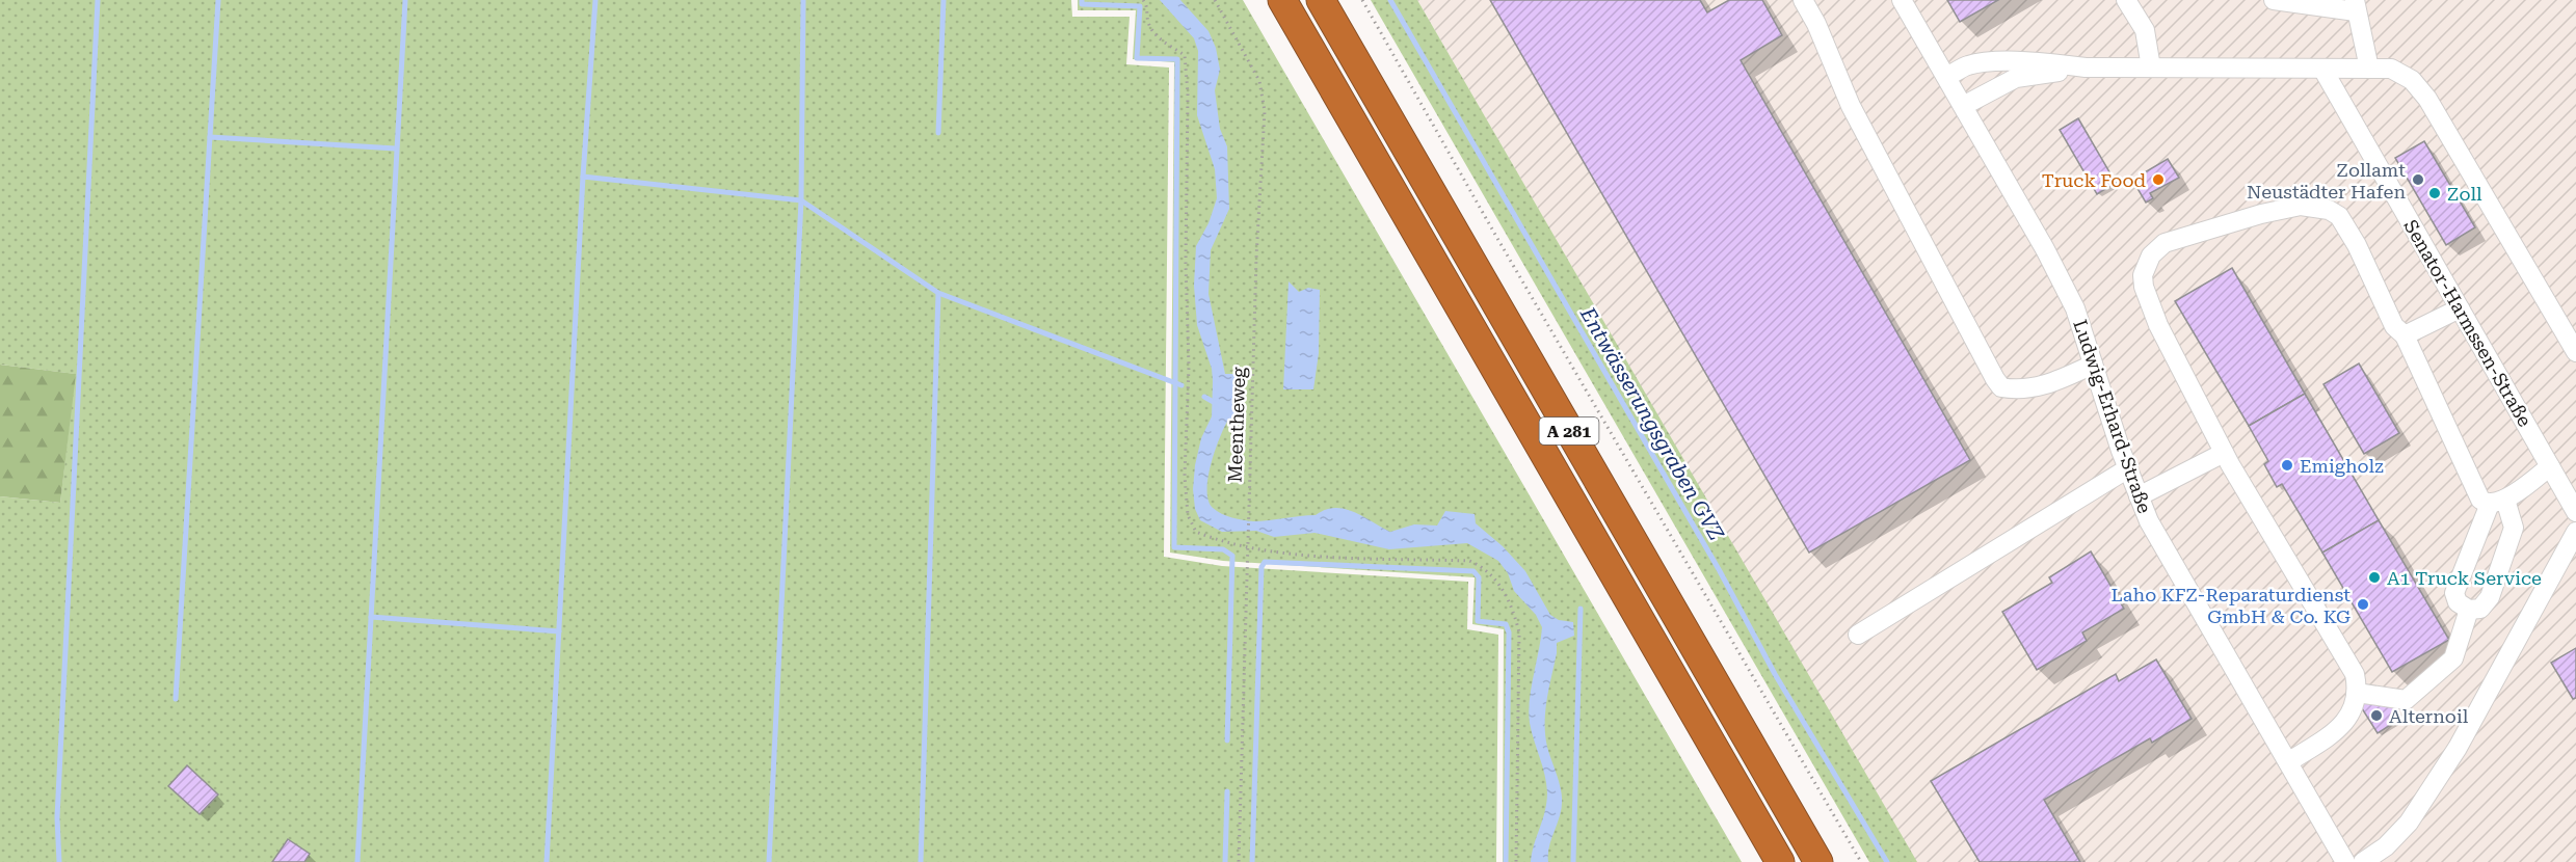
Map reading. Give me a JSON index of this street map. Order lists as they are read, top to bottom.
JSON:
{
  "streets": {
    "highway": ["A 281"],
    "street": ["Senator-Harmssen-Straße", "Ludwig-Erhard-Straße"],
    "path": ["Meentheweg"]
  },
  "water": ["Entwässerungsgraben GVZ"],
  "places": [
    "Truck Food",
    "Zollamt Neustädter Hafen",
    "Zoll",
    "Emigholz",
    "A1 Truck Service",
    "Laho KFZ-Reparaturdienst GmbH & Co. KG",
    "Alternoil"
  ]
}
